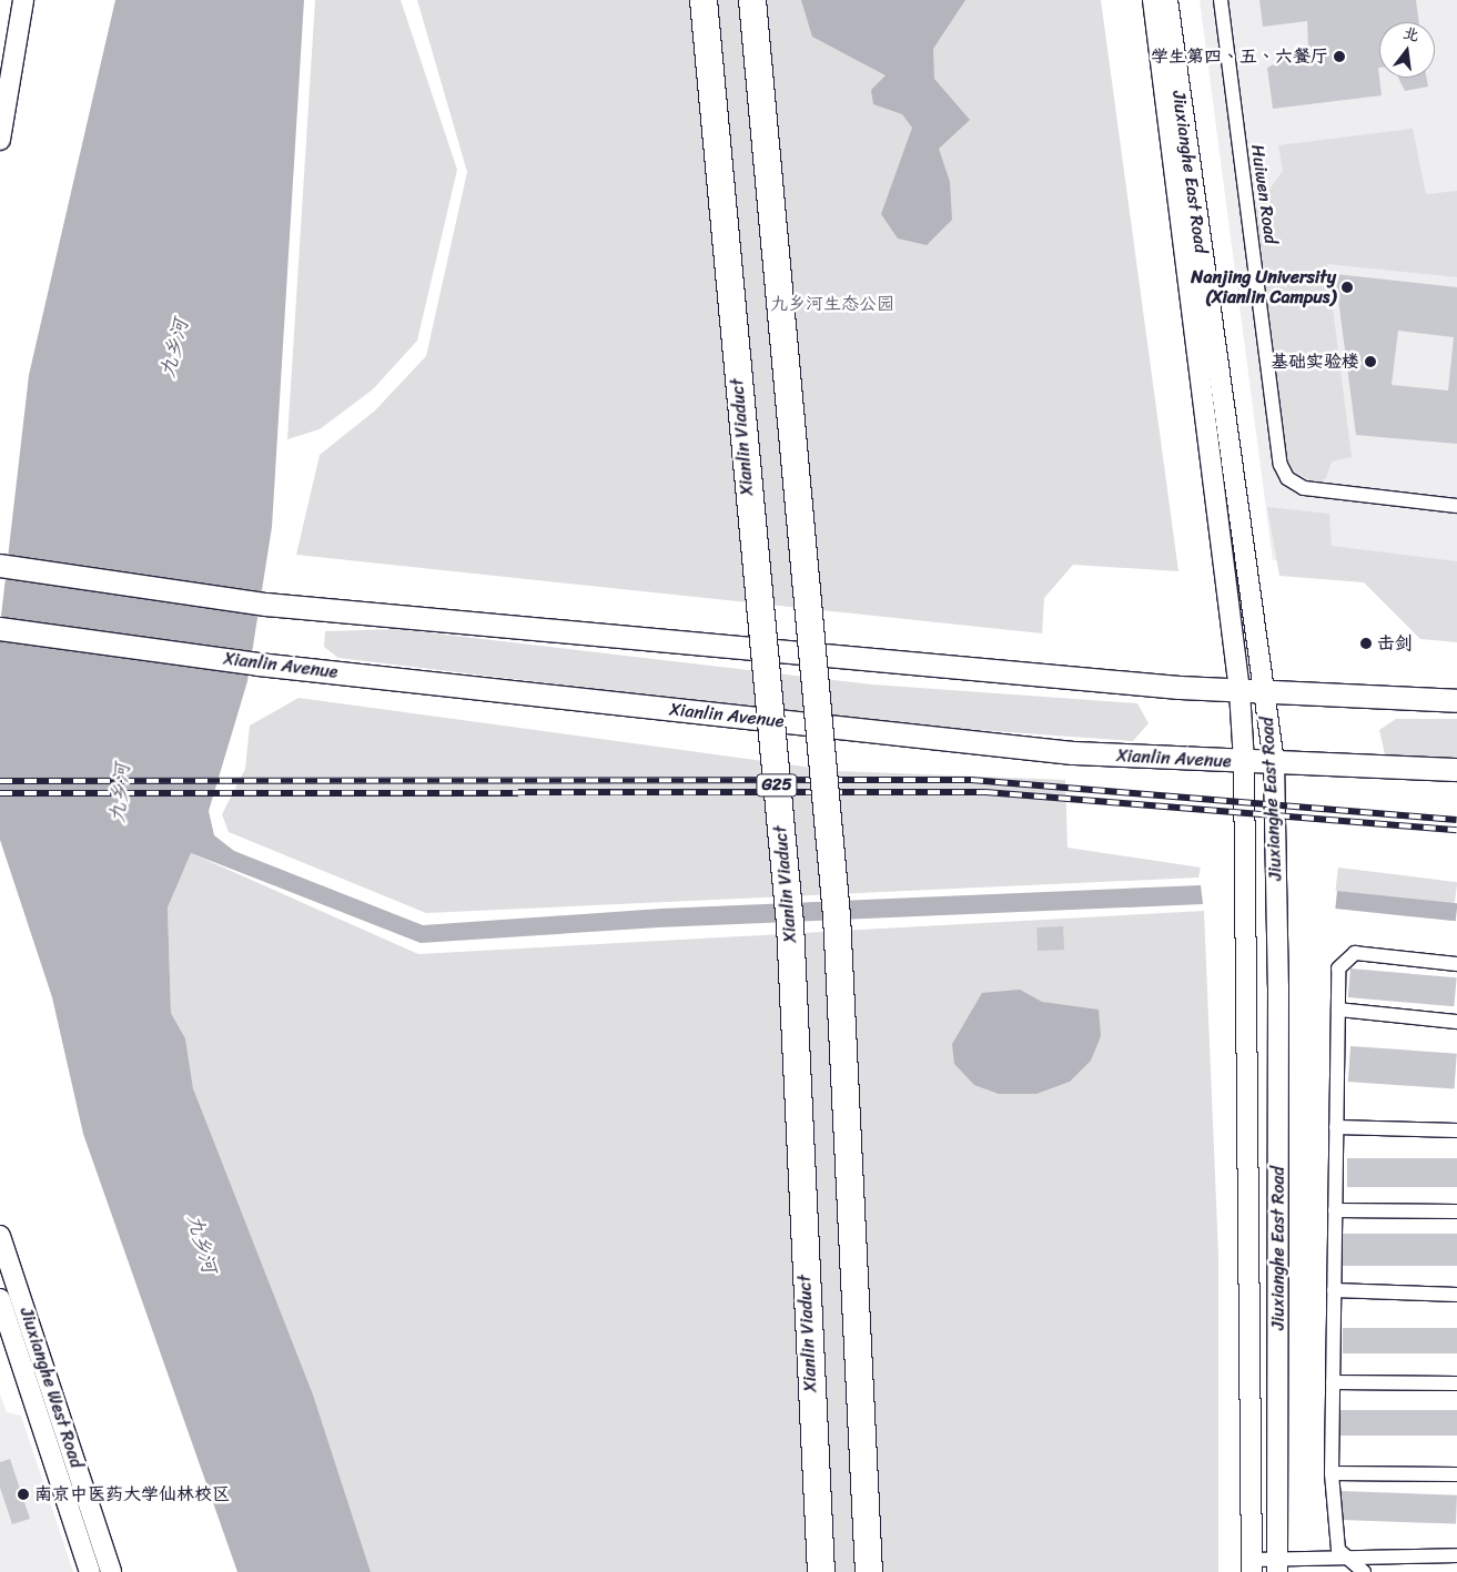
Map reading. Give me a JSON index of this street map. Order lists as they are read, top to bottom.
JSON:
{
  "streets": {
    "highway": ["Xianlin Viaduct", "G25"],
    "main road": ["Jiuxianghe East Road", "Xianlin Avenue", "Jiuxianghe West Road"],
    "street": ["Huiwen Road"]
  },
  "crossings": [
    ["Jiuxianghe East Road", "Xianlin Avenue"]
  ],
  "water": ["九乡河"],
  "parks": ["九乡河生态公园"],
  "places": [
    "学生第四、五、六餐厅",
    "Nanjing University (Xianlin Campus)",
    "基础实验楼",
    "击剑",
    "南京中医药大学仙林校区"
  ],
  "north": "top"
}
